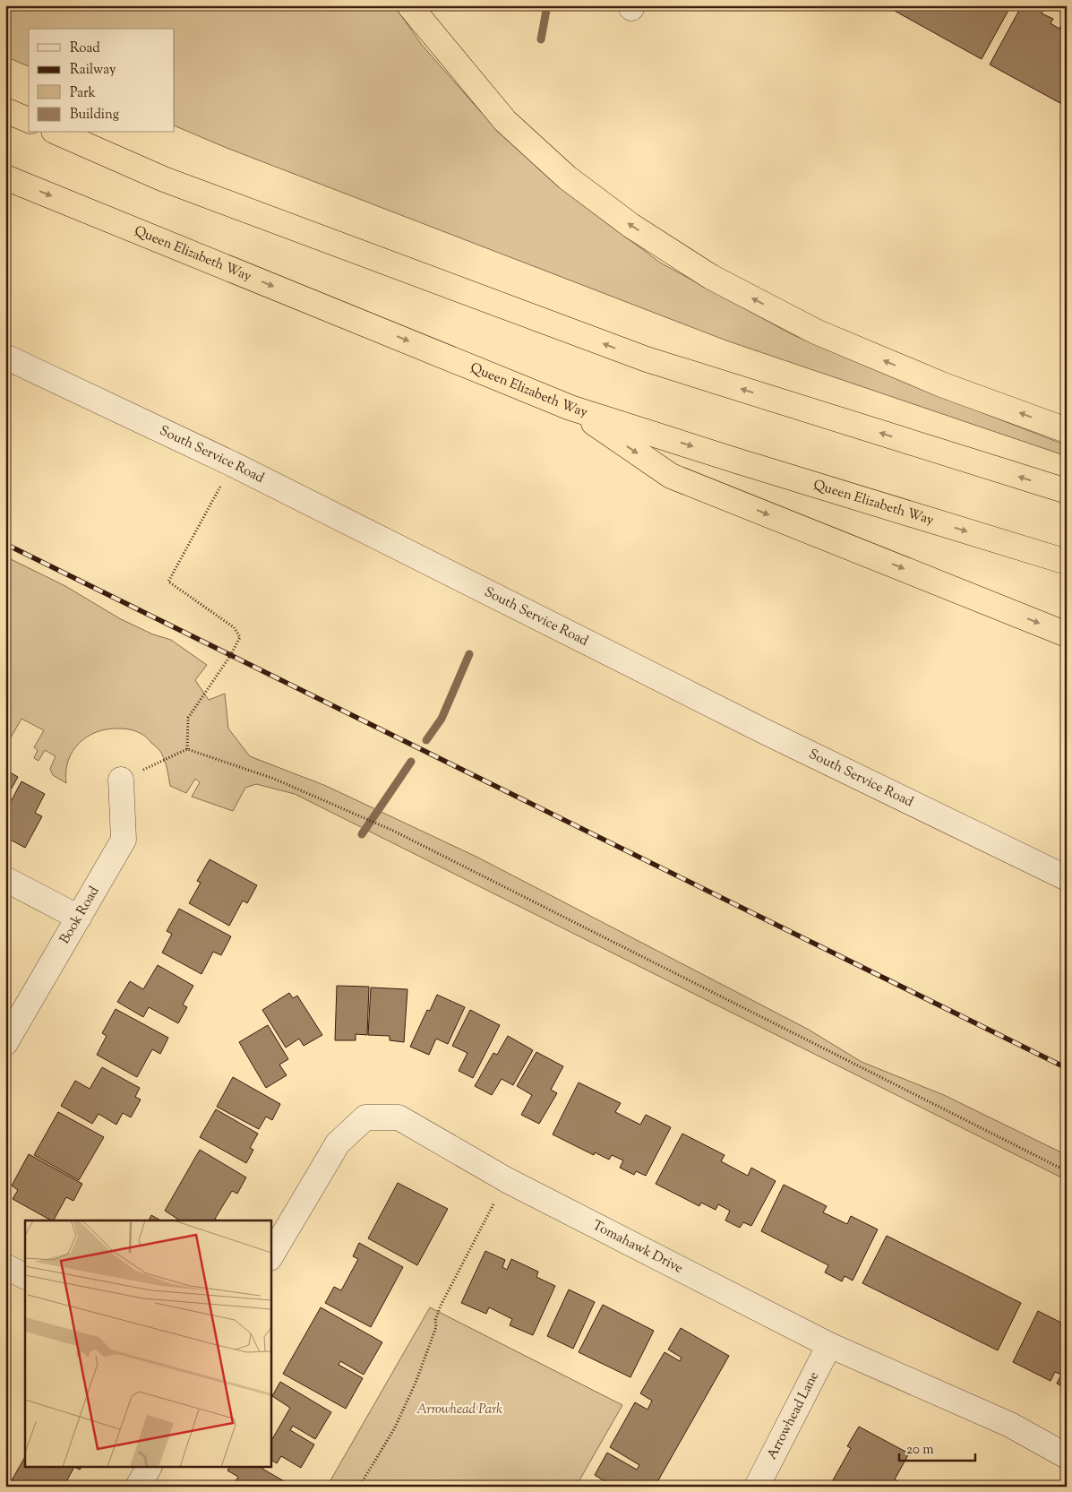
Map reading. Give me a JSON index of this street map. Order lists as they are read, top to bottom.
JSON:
{
  "streets": {
    "highway": ["Queen Elizabeth Way"],
    "street": [
      "South Service Road",
      "Book Road",
      "Tomahawk Drive",
      "Arrowhead Lane"
    ]
  },
  "crossings": [
    ["Tomahawk Drive", "Arrowhead Lane"]
  ],
  "parks": ["Arrowhead Park"],
  "legend": [
    "Road",
    "Railway",
    "Park",
    "Building"
  ],
  "scale_bar": "20 m"
}
